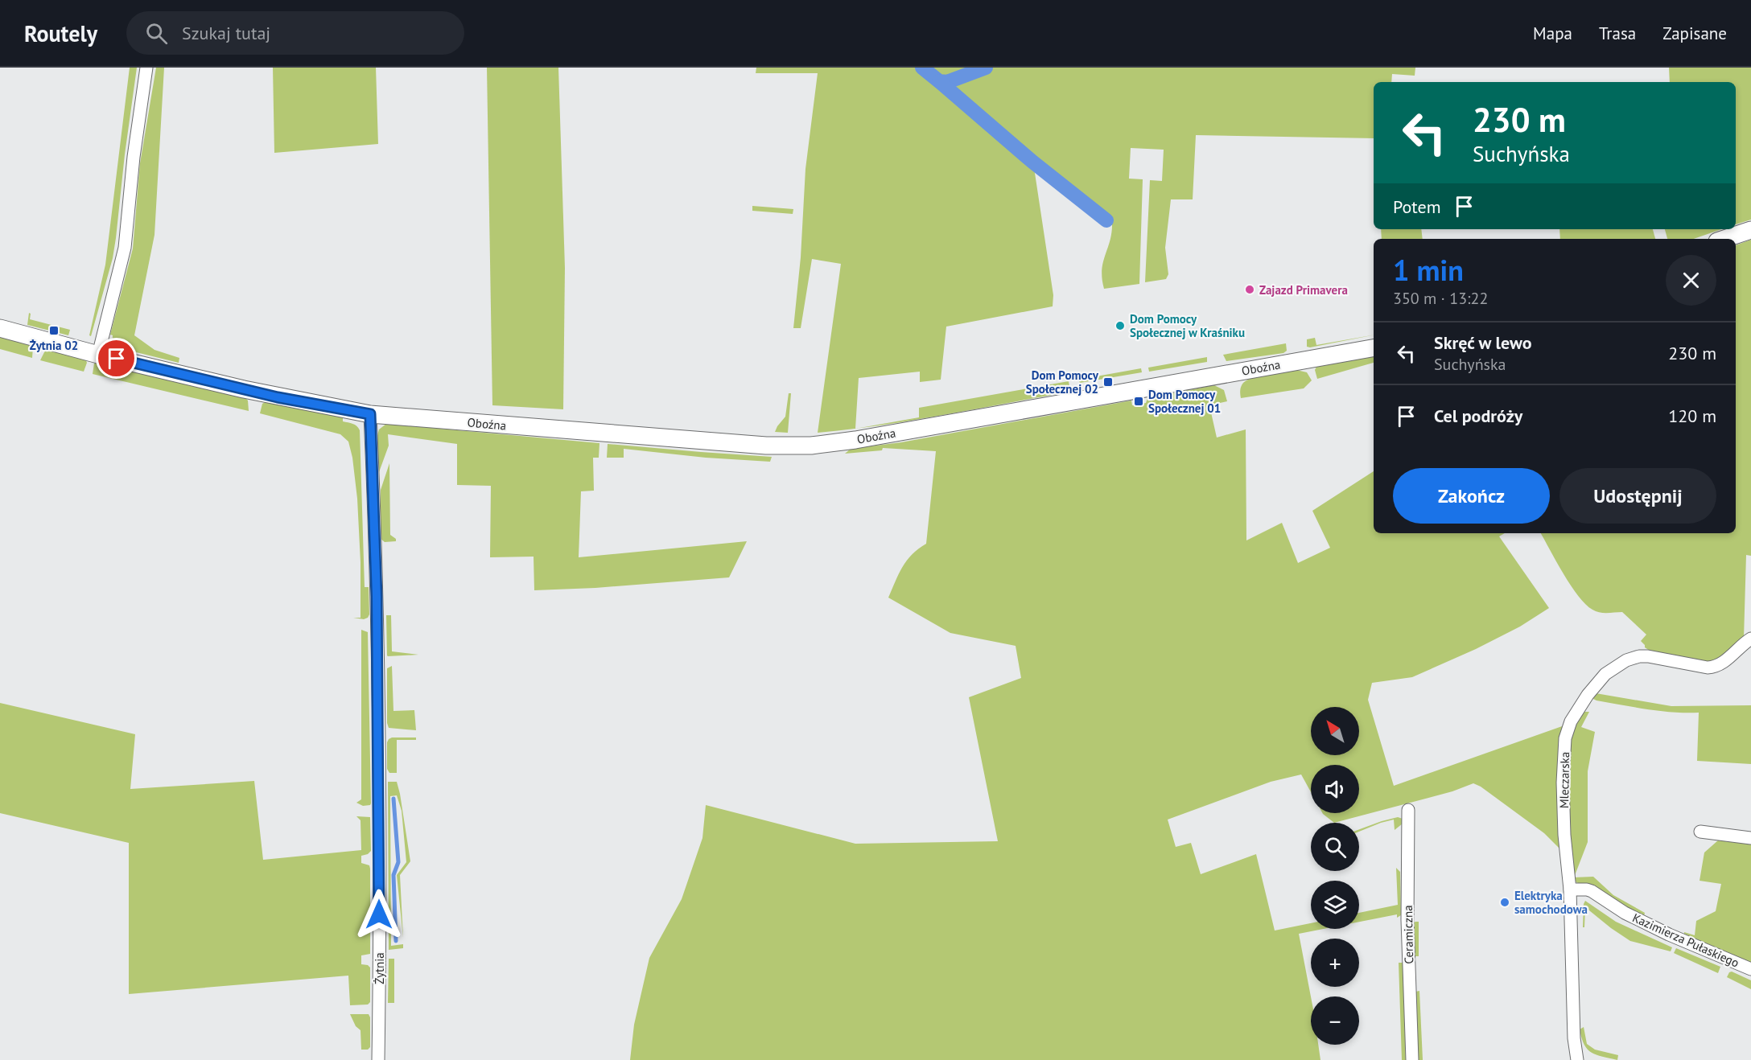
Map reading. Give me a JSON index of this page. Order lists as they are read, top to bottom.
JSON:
{
  "streets": {
    "street": [
      "Oboźna",
      "Mleczarska",
      "Ceramiczna",
      "Kazimierza Pułaskiego",
      "Żytnia"
    ]
  },
  "crossings": [
    ["Oboźna", "Żytnia"],
    ["Mleczarska", "Kazimierza Pułaskiego"]
  ],
  "places": {
    "other": ["Zajazd Primavera", "Dom Pomocy Społecznej w Kraśniku", "Elektryka samochodowa"],
    "transit": ["Żytnia 02", "Dom Pomocy Społecznej 02", "Dom Pomocy Społecznej 01"]
  },
  "north": "top left",
  "page": {
    "header": "Routely",
    "search": "Szukaj tutaj",
    "nav": ["Mapa", "Trasa", "Zapisane"],
    "turn": ["230 m", "Suchyńska"],
    "then": "Potem",
    "heading": ["1 min", "350 m · 13:22"],
    "list": [
      {
        "name": "Skręć w lewo",
        "note": "Suchyńska",
        "value": "230 m"
      },
      {
        "name": "Cel podróży",
        "value": "120 m"
      }
    ],
    "buttons": ["Zakończ", "Udostępnij"],
    "map_buttons": ["+", "−"]
  }
}
